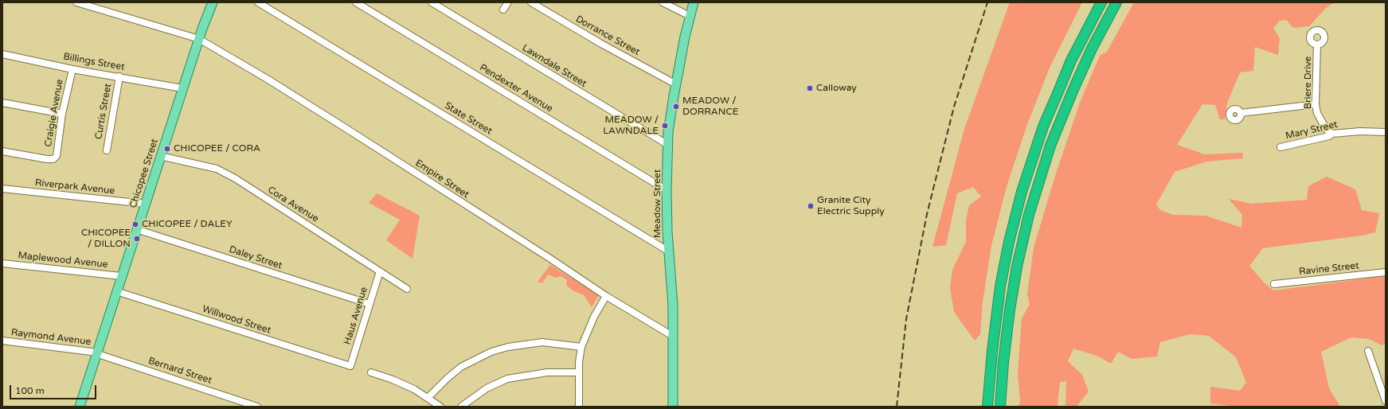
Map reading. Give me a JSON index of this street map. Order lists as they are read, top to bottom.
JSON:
{
  "streets": {
    "main road": ["Chicopee Street", "Meadow Street"],
    "street": [
      "Dorrance Street",
      "Billings Street",
      "Lawndale Street",
      "Briere Drive",
      "Pendexter Avenue",
      "Curtis Street",
      "Craigie Avenue",
      "State Street",
      "Mary Street",
      "Empire Street",
      "Riverpark Avenue",
      "Cora Avenue",
      "Daley Street",
      "Maplewood Avenue",
      "Ravine Street",
      "Haus Avenue",
      "Willwood Street",
      "Raymond Avenue",
      "Bernard Street"
    ]
  },
  "crossings": [
    ["Dorrance Street", "Meadow Street"],
    ["Billings Street", "Curtis Street"],
    ["Billings Street", "Craigie Avenue"],
    ["Billings Street", "Chicopee Street"],
    ["Lawndale Street", "Meadow Street"],
    ["Briere Drive", "Mary Street"],
    ["Pendexter Avenue", "Meadow Street"],
    ["State Street", "Meadow Street"],
    ["Chicopee Street", "Empire Street"],
    ["Chicopee Street", "Riverpark Avenue"],
    ["Chicopee Street", "Cora Avenue"],
    ["Chicopee Street", "Daley Street"],
    ["Chicopee Street", "Maplewood Avenue"],
    ["Chicopee Street", "Willwood Street"],
    ["Chicopee Street", "Raymond Avenue"],
    ["Chicopee Street", "Bernard Street"],
    ["Empire Street", "Meadow Street"],
    ["Cora Avenue", "Haus Avenue"],
    ["Daley Street", "Haus Avenue"],
    ["Haus Avenue", "Willwood Street"],
    ["Raymond Avenue", "Bernard Street"]
  ],
  "places": [
    "Calloway",
    "MEADOW / DORRANCE",
    "MEADOW / LAWNDALE",
    "CHICOPEE / CORA",
    "Granite City Electric Supply",
    "CHICOPEE / DALEY",
    "CHICOPEE / DILLON"
  ],
  "scale_bar": "100 m"
}
